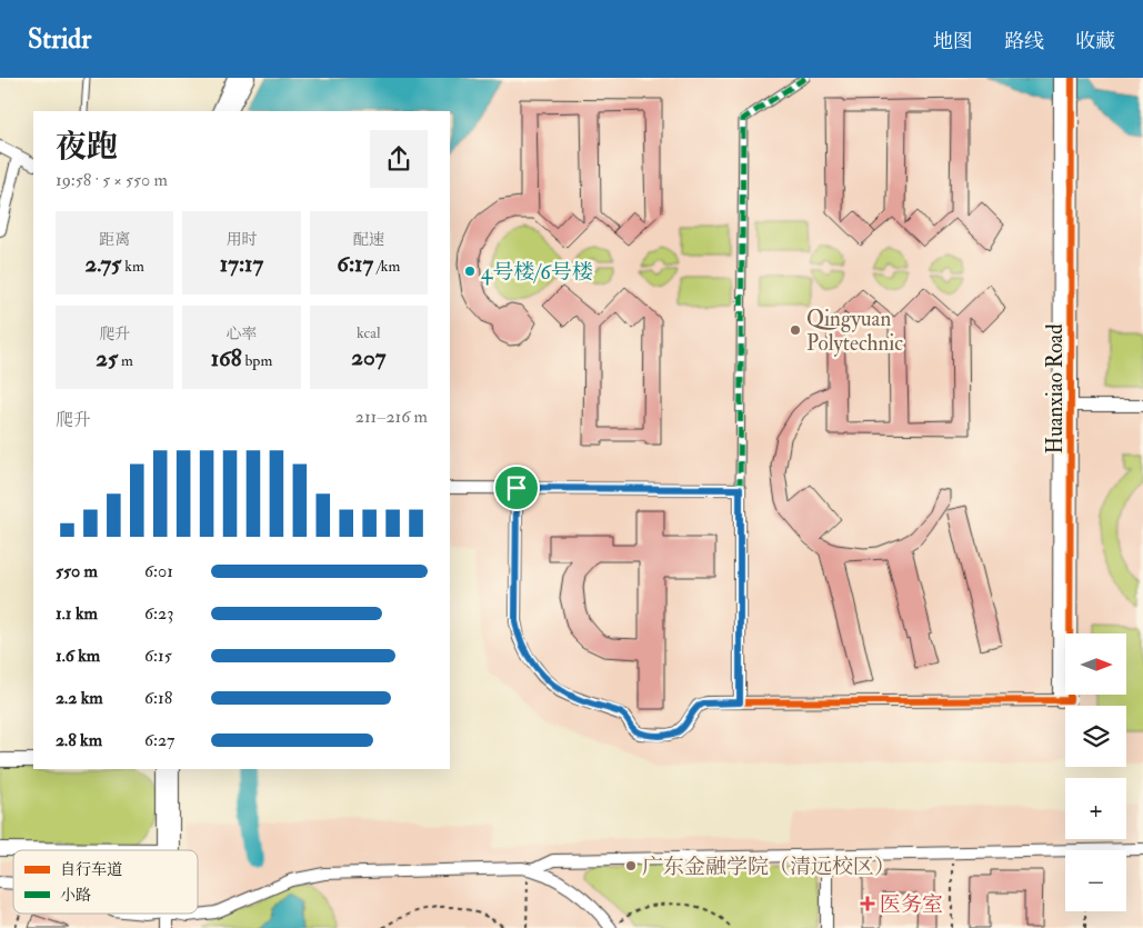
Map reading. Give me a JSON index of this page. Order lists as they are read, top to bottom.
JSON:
{
  "streets": {
    "street": ["Huanxiao Road"]
  },
  "places": {
    "other": ["4号楼/6号楼", "Qingyuan Polytechnic", "广东金融学院（清远校区）"],
    "health": ["医务室"]
  },
  "legend": ["自行车道", "小路"],
  "north": "right",
  "page": {
    "header": "Stridr",
    "nav": ["地图", "路线", "收藏"],
    "heading": ["夜跑", "19:58 · 5 × 550 m"],
    "stats": [
      ["距离", "2.75 km"],
      ["用时", "17:17"],
      ["配速", "6:17 /km"],
      ["爬升", "25 m"],
      ["心率", "168 bpm"],
      ["kcal", "207"]
    ],
    "chart": ["爬升", "211–216 m"],
    "list": [
      {
        "name": "550 m",
        "note": "6:01"
      },
      {
        "name": "1.1 km",
        "note": "6:23"
      },
      {
        "name": "1.6 km",
        "note": "6:15"
      },
      {
        "name": "2.2 km",
        "note": "6:18"
      },
      {
        "name": "2.8 km",
        "note": "6:27"
      }
    ],
    "map_buttons": ["+", "−"]
  }
}
